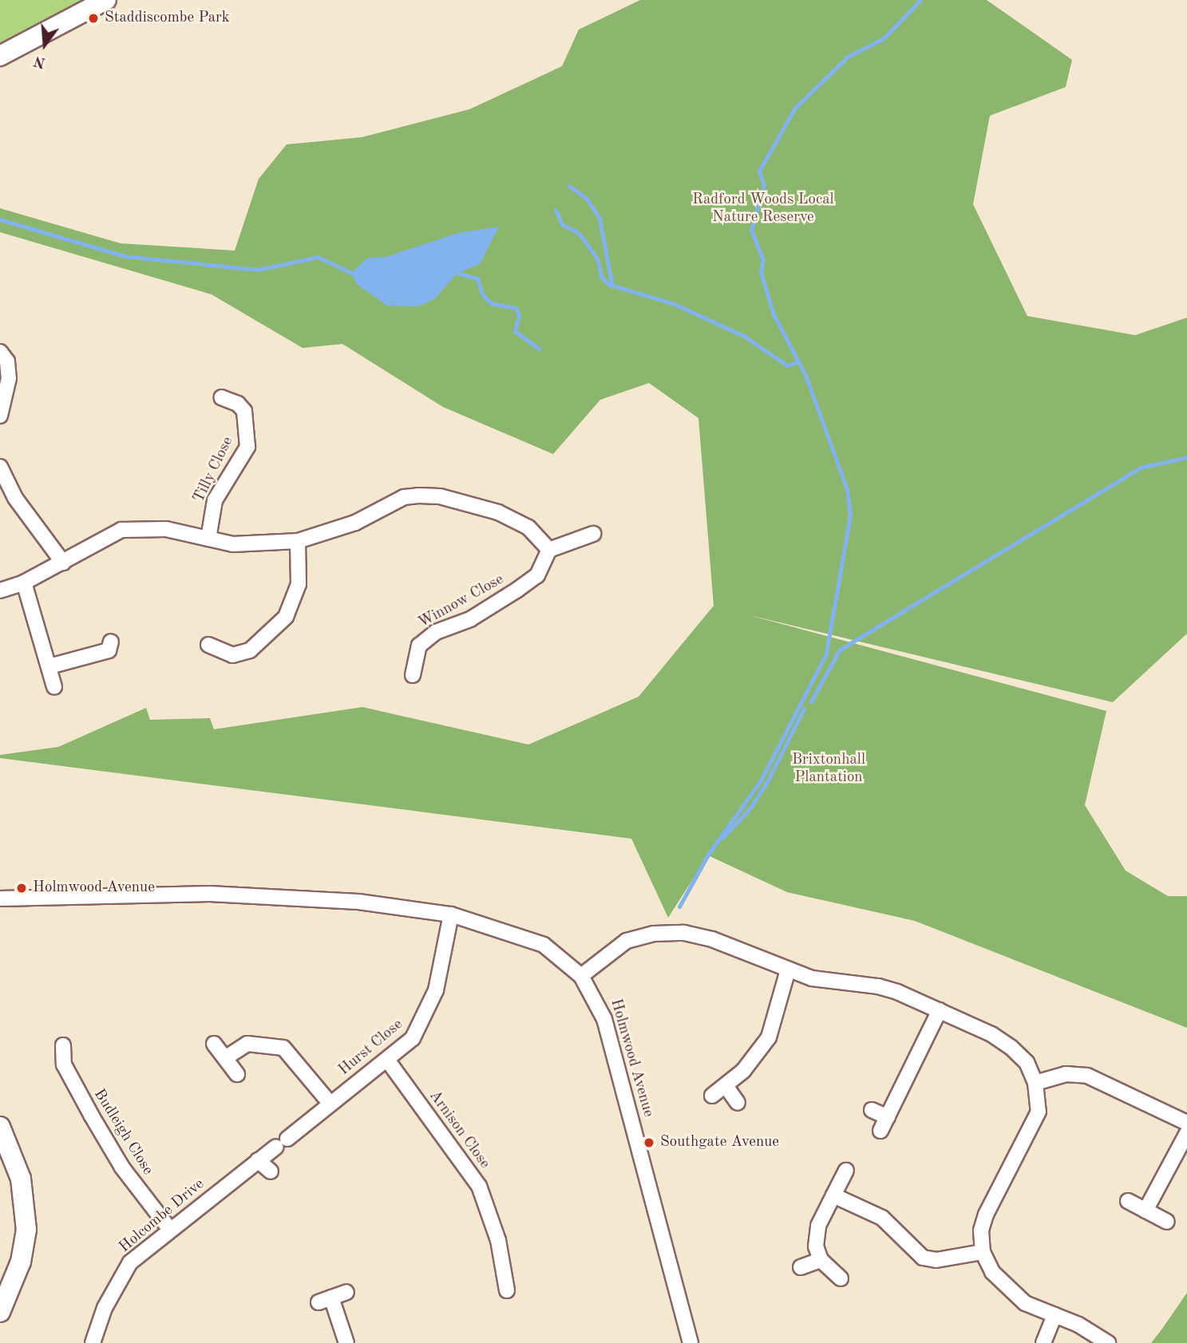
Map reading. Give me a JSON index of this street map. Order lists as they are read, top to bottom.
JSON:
{
  "streets": {
    "street": [
      "Tilly Close",
      "Winnow Close",
      "Hurst Close",
      "Holmwood Avenue",
      "Arnison Close",
      "Budleigh Close",
      "Holcombe Drive"
    ]
  },
  "crossings": [
    ["Hurst Close", "Holmwood Avenue"],
    ["Hurst Close", "Arnison Close"],
    ["Hurst Close", "Holcombe Drive"],
    ["Budleigh Close", "Holcombe Drive"]
  ],
  "parks": ["Radford Woods Local Nature Reserve", "Brixtonhall Plantation"],
  "places": ["Staddiscombe Park", "Holmwood Avenue", "Southgate Avenue"],
  "north": "bottom"
}
